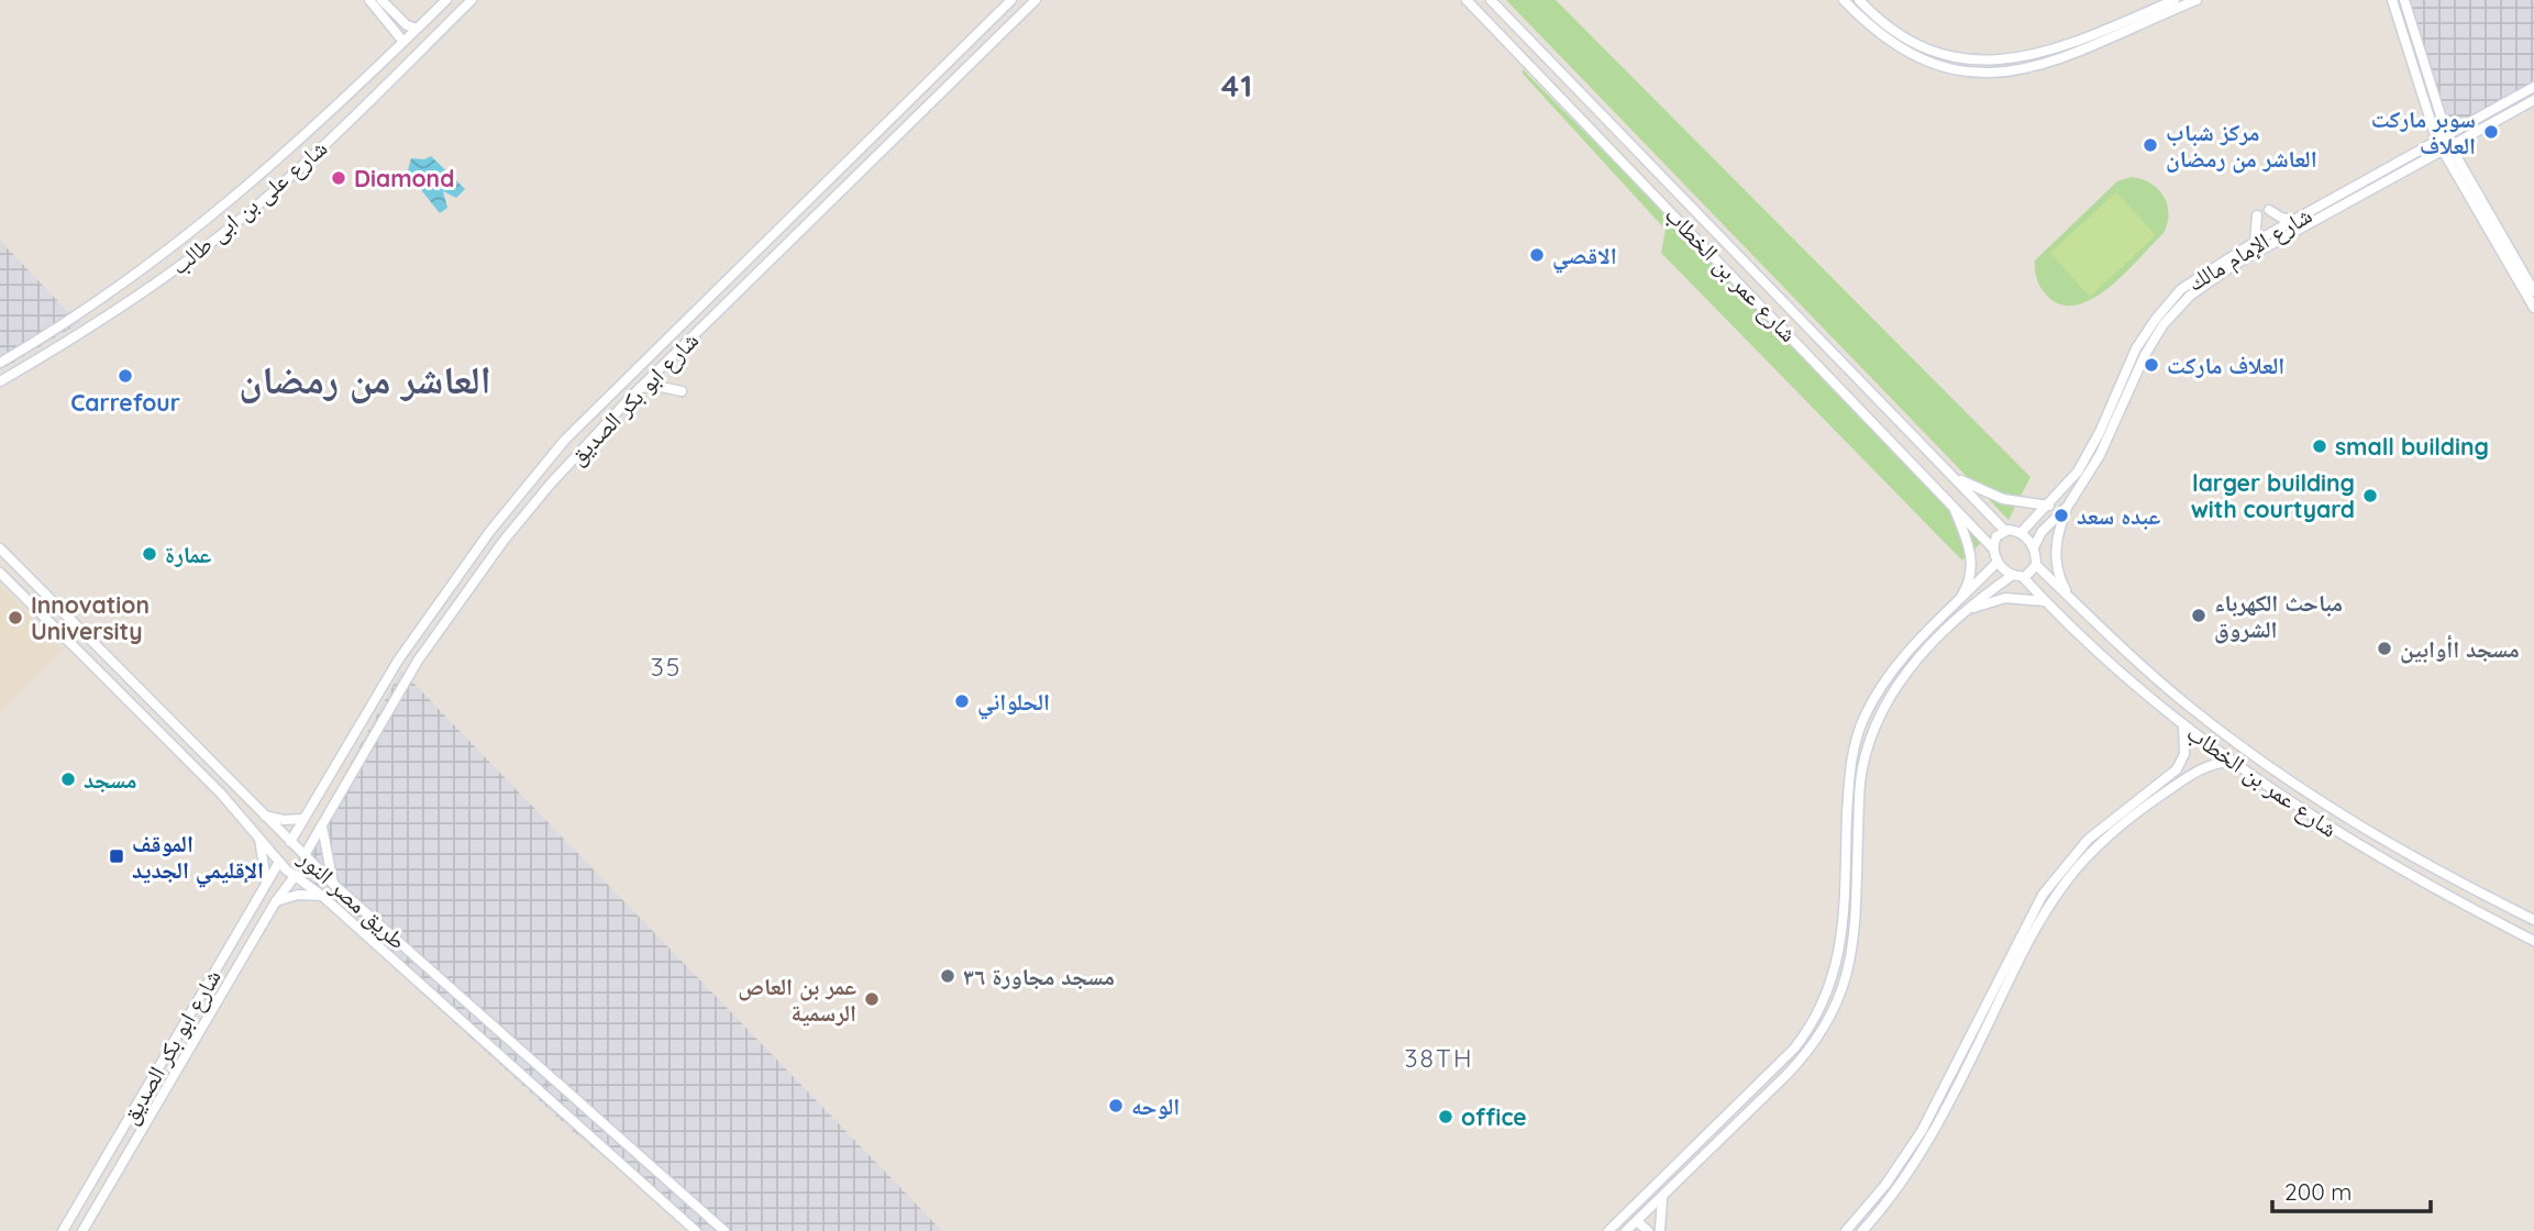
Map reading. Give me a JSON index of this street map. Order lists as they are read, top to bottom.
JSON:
{
  "streets": {
    "street": [
      "شارع على بن ابى طالب",
      "شارع الإمام مالك",
      "شارع عمر بن الخطاب",
      "شارع ابو بكر الصديق",
      "طريق مصر النور"
    ]
  },
  "crossings": [
    ["شارع الإمام مالك", "شارع عمر بن الخطاب"],
    ["شارع ابو بكر الصديق", "طريق مصر النور"]
  ],
  "districts": [
    "41",
    "العاشر من رمضان",
    "35",
    "38TH"
  ],
  "places": {
    "other": [
      "سوبر ماركت العلاف",
      "مركز شباب العاشر من رمضان",
      "Diamond",
      "الاقصي",
      "العلاف ماركت",
      "Carrefour",
      "small building",
      "larger building with courtyard",
      "عبده سعد",
      "عمارة",
      "مباحث الكهرباء الشروق",
      "Innovation University",
      "مسجد اأوابين",
      "الحلواني",
      "مسجد",
      "مسجد مجاورة ٣٦",
      "عمر بن العاص الرسمية",
      "الوحه",
      "office"
    ],
    "transit": ["الموقف الإقليمي الجديد"]
  },
  "scale_bar": "200 m"
}
